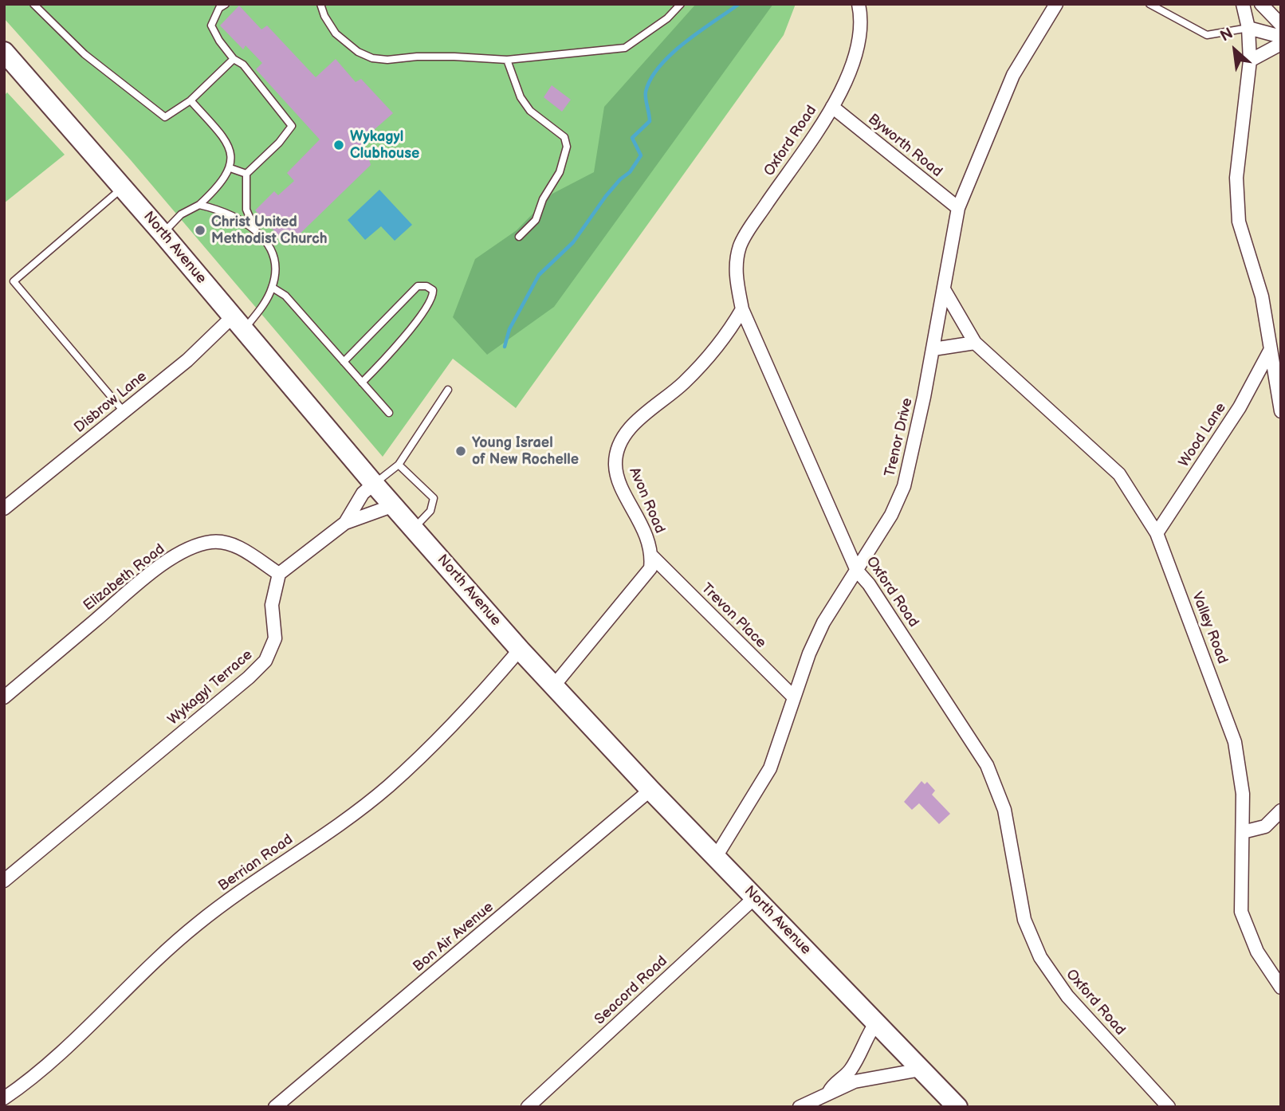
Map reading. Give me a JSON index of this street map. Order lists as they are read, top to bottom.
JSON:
{
  "streets": {
    "main road": ["North Avenue"],
    "street": [
      "Oxford Road",
      "Byworth Road",
      "Disbrow Lane",
      "Wood Lane",
      "Trenor Drive",
      "Avon Road",
      "Elizabeth Road",
      "Trevon Place",
      "Valley Road",
      "Wykagyl Terrace",
      "Berrian Road",
      "Bon Air Avenue",
      "Seacord Road"
    ]
  },
  "crossings": [
    ["Oxford Road", "Byworth Road"],
    ["Oxford Road", "Trenor Drive"],
    ["Oxford Road", "Avon Road"],
    ["Byworth Road", "Trenor Drive"],
    ["North Avenue", "Disbrow Lane"],
    ["North Avenue", "Trenor Drive"],
    ["North Avenue", "Avon Road"],
    ["North Avenue", "Berrian Road"],
    ["North Avenue", "Bon Air Avenue"],
    ["North Avenue", "Seacord Road"],
    ["Wood Lane", "Valley Road"],
    ["Trenor Drive", "Trevon Place"],
    ["Trenor Drive", "Valley Road"],
    ["Avon Road", "Trevon Place"],
    ["Elizabeth Road", "Wykagyl Terrace"]
  ],
  "places": ["Wykagyl Clubhouse", "Christ United Methodist Church", "Young Israel of New Rochelle"],
  "north": "top left"
}
